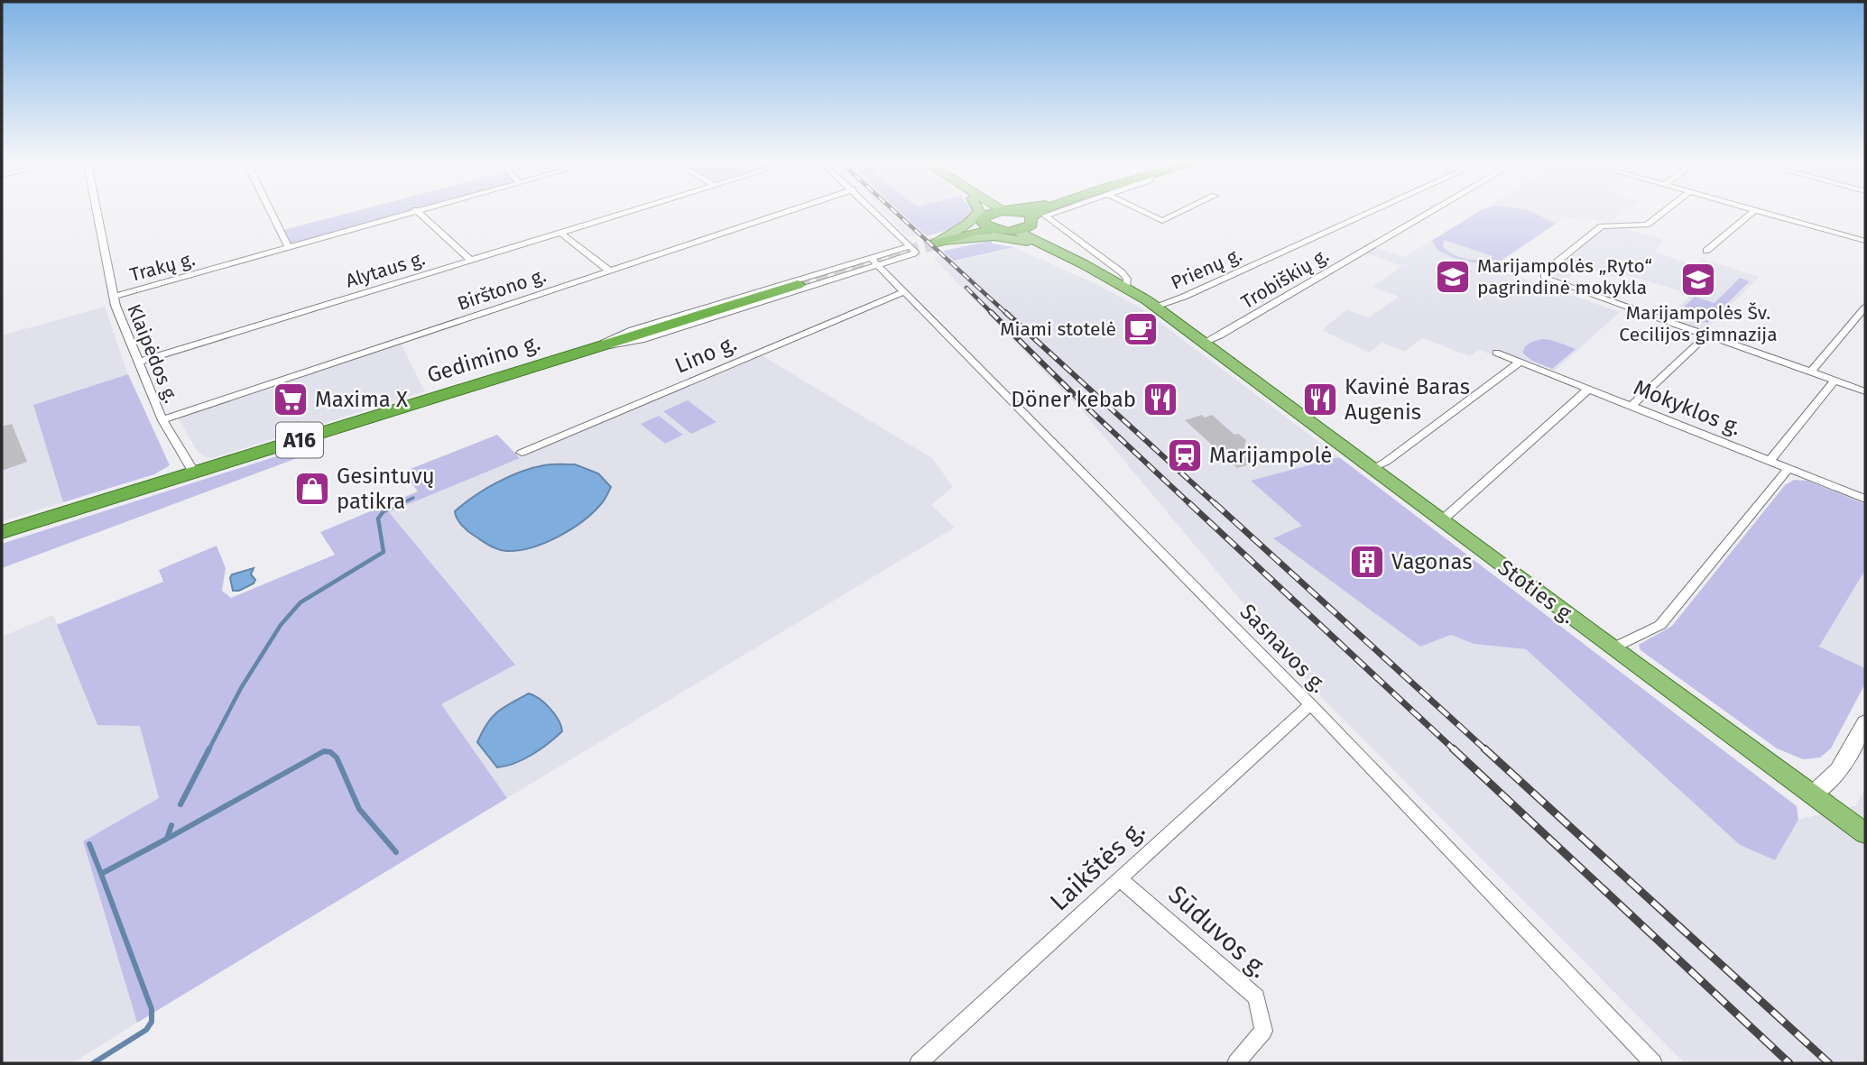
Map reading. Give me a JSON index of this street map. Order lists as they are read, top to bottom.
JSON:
{
  "streets": {
    "highway": ["Gedimino g.", "A16"],
    "main road": ["Stoties g."],
    "street": [
      "Trakų g.",
      "Prienų g.",
      "Alytaus g.",
      "Trobiškių g.",
      "Birštono g.",
      "Klaipėdos g.",
      "Lino g.",
      "Mokyklos g.",
      "Sasnavos g.",
      "Laikštės g.",
      "Sūduvos g."
    ]
  },
  "crossings": [
    ["Trakų g.", "Klaipėdos g."],
    ["Prienų g.", "Stoties g."],
    ["Alytaus g.", "Klaipėdos g."],
    ["Trobiškių g.", "Stoties g."],
    ["Birštono g.", "Klaipėdos g."],
    ["Klaipėdos g.", "Gedimino g."],
    ["Lino g.", "Sasnavos g."],
    ["Sasnavos g.", "Laikštės g."],
    ["Laikštės g.", "Sūduvos g."]
  ],
  "places": {
    "school or university": ["Marijampolės „Ryto“ pagrindinė mokykla", "Marijampolės Šv. Cecilijos gimnazija"],
    "cafe": ["Miami stotelė"],
    "supermarket": ["Maxima X"],
    "restaurant": ["Döner kebab", "Kavinė Baras Augenis"],
    "station": ["Marijampolė"],
    "shop": ["Gesintuvų patikra"],
    "building": ["Vagonas"]
  }
}
